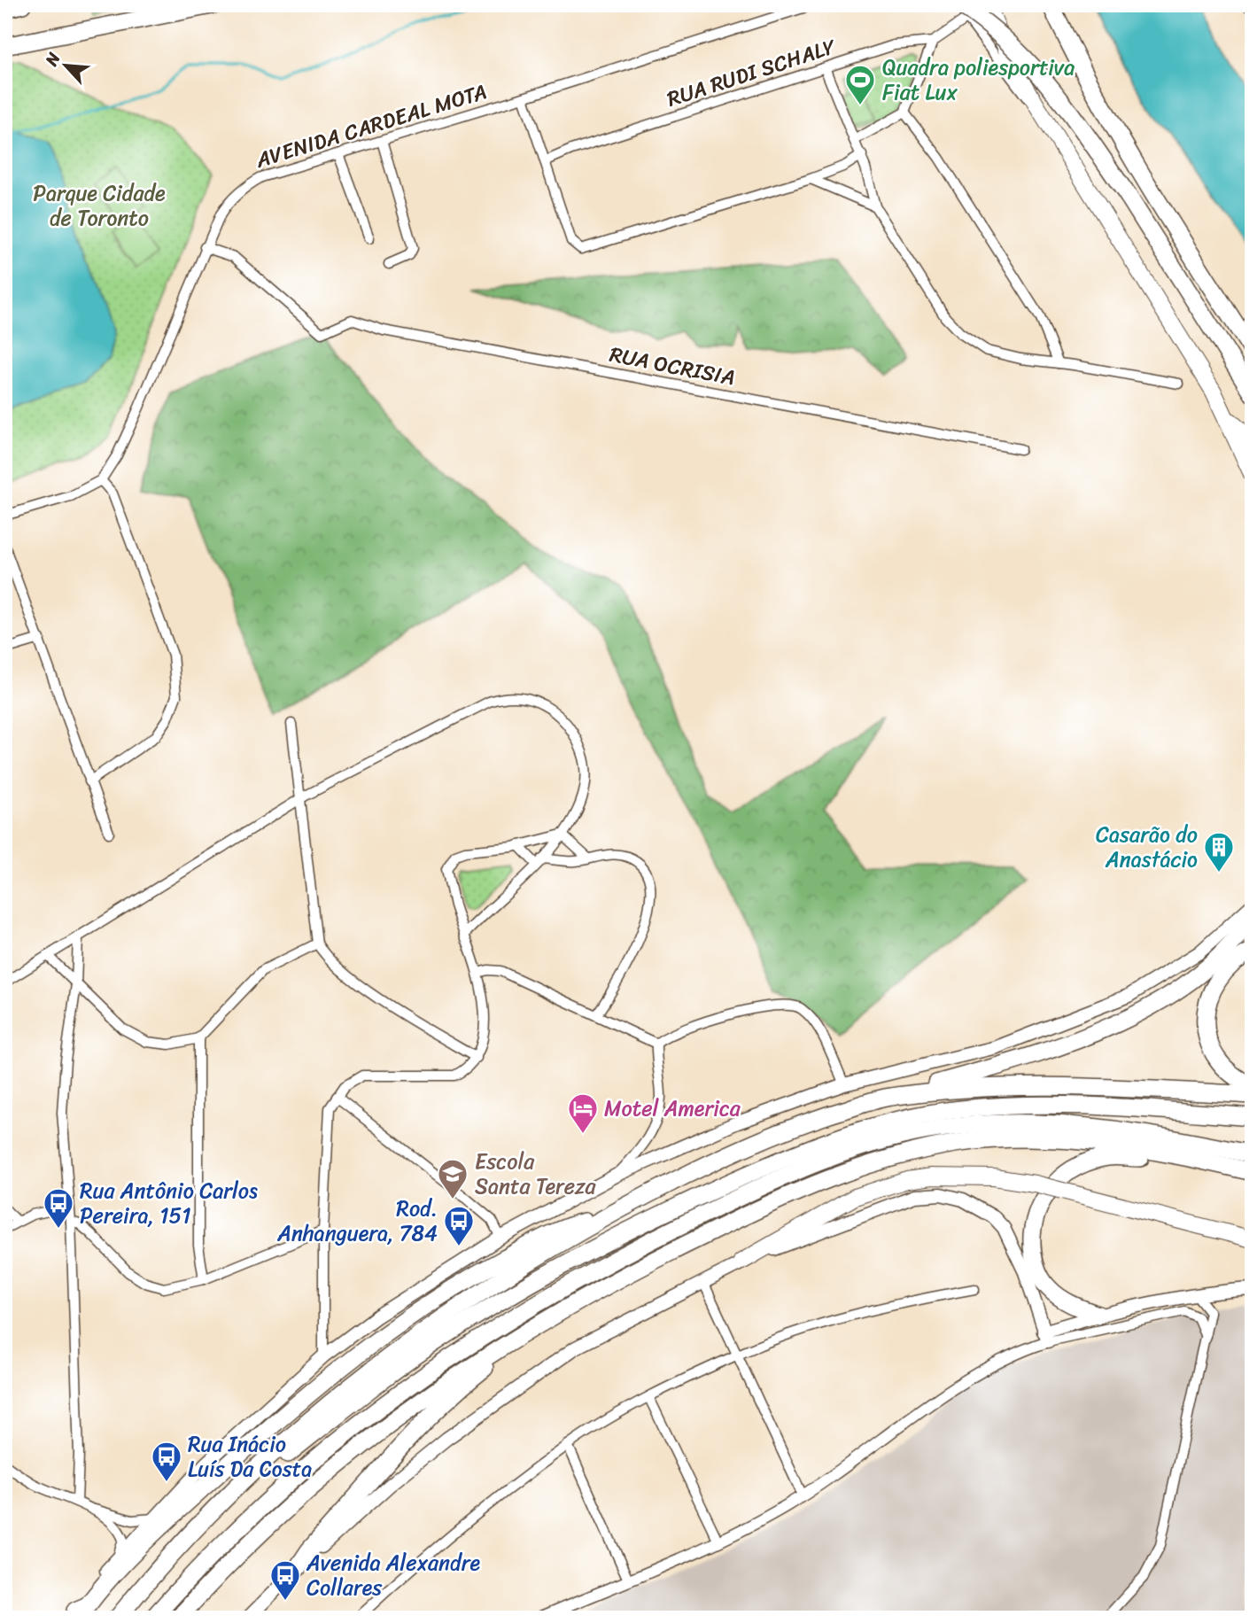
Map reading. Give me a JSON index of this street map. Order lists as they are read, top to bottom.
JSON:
{
  "streets": {
    "street": ["RUA RUDI SCHALY", "AVENIDA CARDEAL MOTA", "RUA OCRISIA"]
  },
  "crossings": [
    ["AVENIDA CARDEAL MOTA", "RUA OCRISIA"]
  ],
  "parks": ["Parque Cidade de Toronto"],
  "places": {
    "sports": ["Quadra poliesportiva Fiat Lux"],
    "building": ["Casarão do Anastácio"],
    "hotel": ["Motel America"],
    "school or university": ["Escola Santa Tereza"],
    "bus stop": [
      "Rua Antônio Carlos Pereira, 151",
      "Rod. Anhanguera, 784",
      "Rua Inácio Luís Da Costa",
      "Avenida Alexandre Collares"
    ]
  },
  "north": "top left"
}
